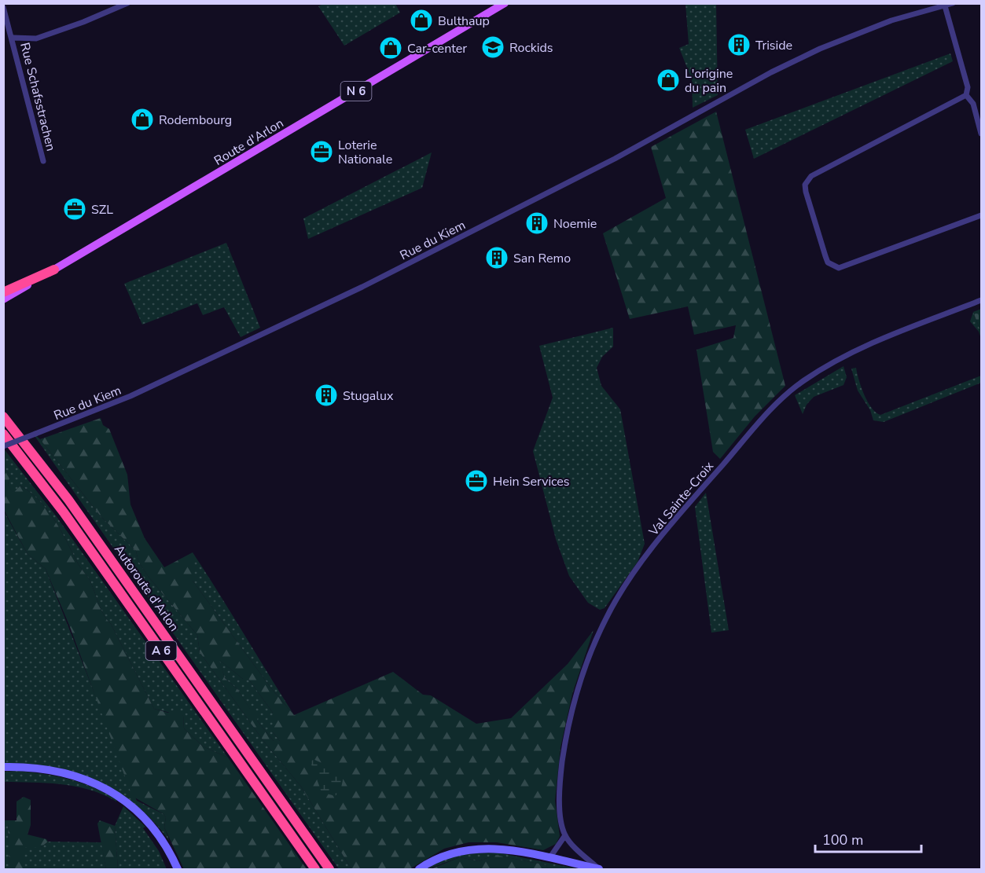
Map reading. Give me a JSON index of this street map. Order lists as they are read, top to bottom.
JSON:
{
  "streets": {
    "highway": ["Autoroute d'Arlon", "A 6"],
    "main road": ["N 6", "Route d'Arlon"],
    "street": ["Rue Schafsstrachen", "Rue du Kiem", "Val Sainte-Croix"]
  },
  "places": {
    "shop": [
      "Bulthaup",
      "Car-center",
      "L'origine du pain",
      "Rodembourg"
    ],
    "building": [
      "Triside",
      "Noemie",
      "San Remo",
      "Stugalux"
    ],
    "school or university": ["Rockids"],
    "office": ["Loterie Nationale", "SZL", "Hein Services"]
  },
  "scale_bar": "100 m"
}
